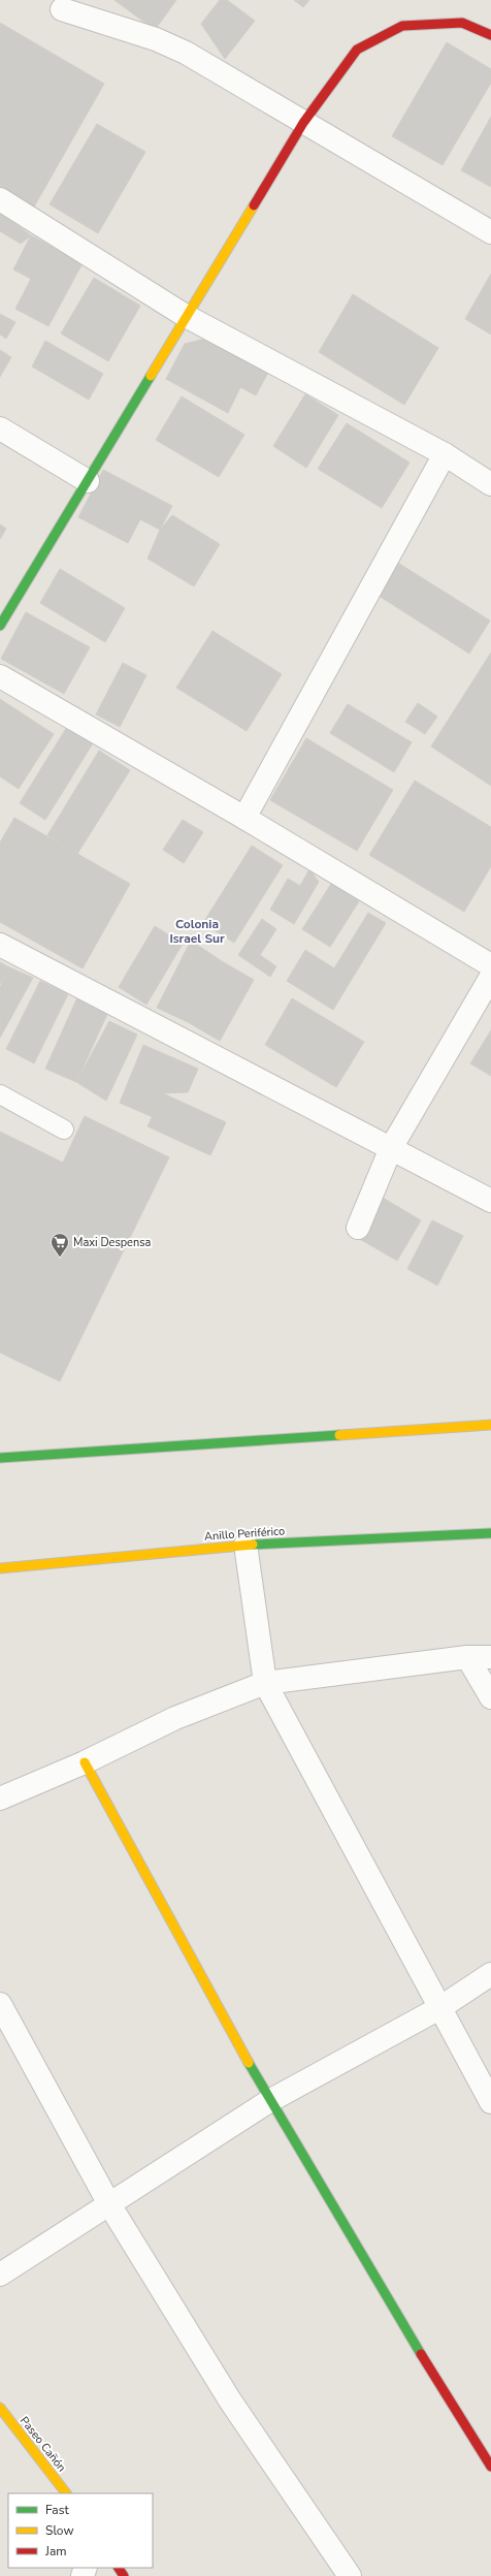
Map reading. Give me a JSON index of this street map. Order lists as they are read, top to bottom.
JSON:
{
  "streets": {
    "main road": ["Anillo Periférico", "Paseo Cañón"]
  },
  "districts": ["Colonia Israel Sur"],
  "places": {
    "supermarket": ["Maxi Despensa"]
  },
  "legend": ["Fast", "Slow", "Jam"]
}
